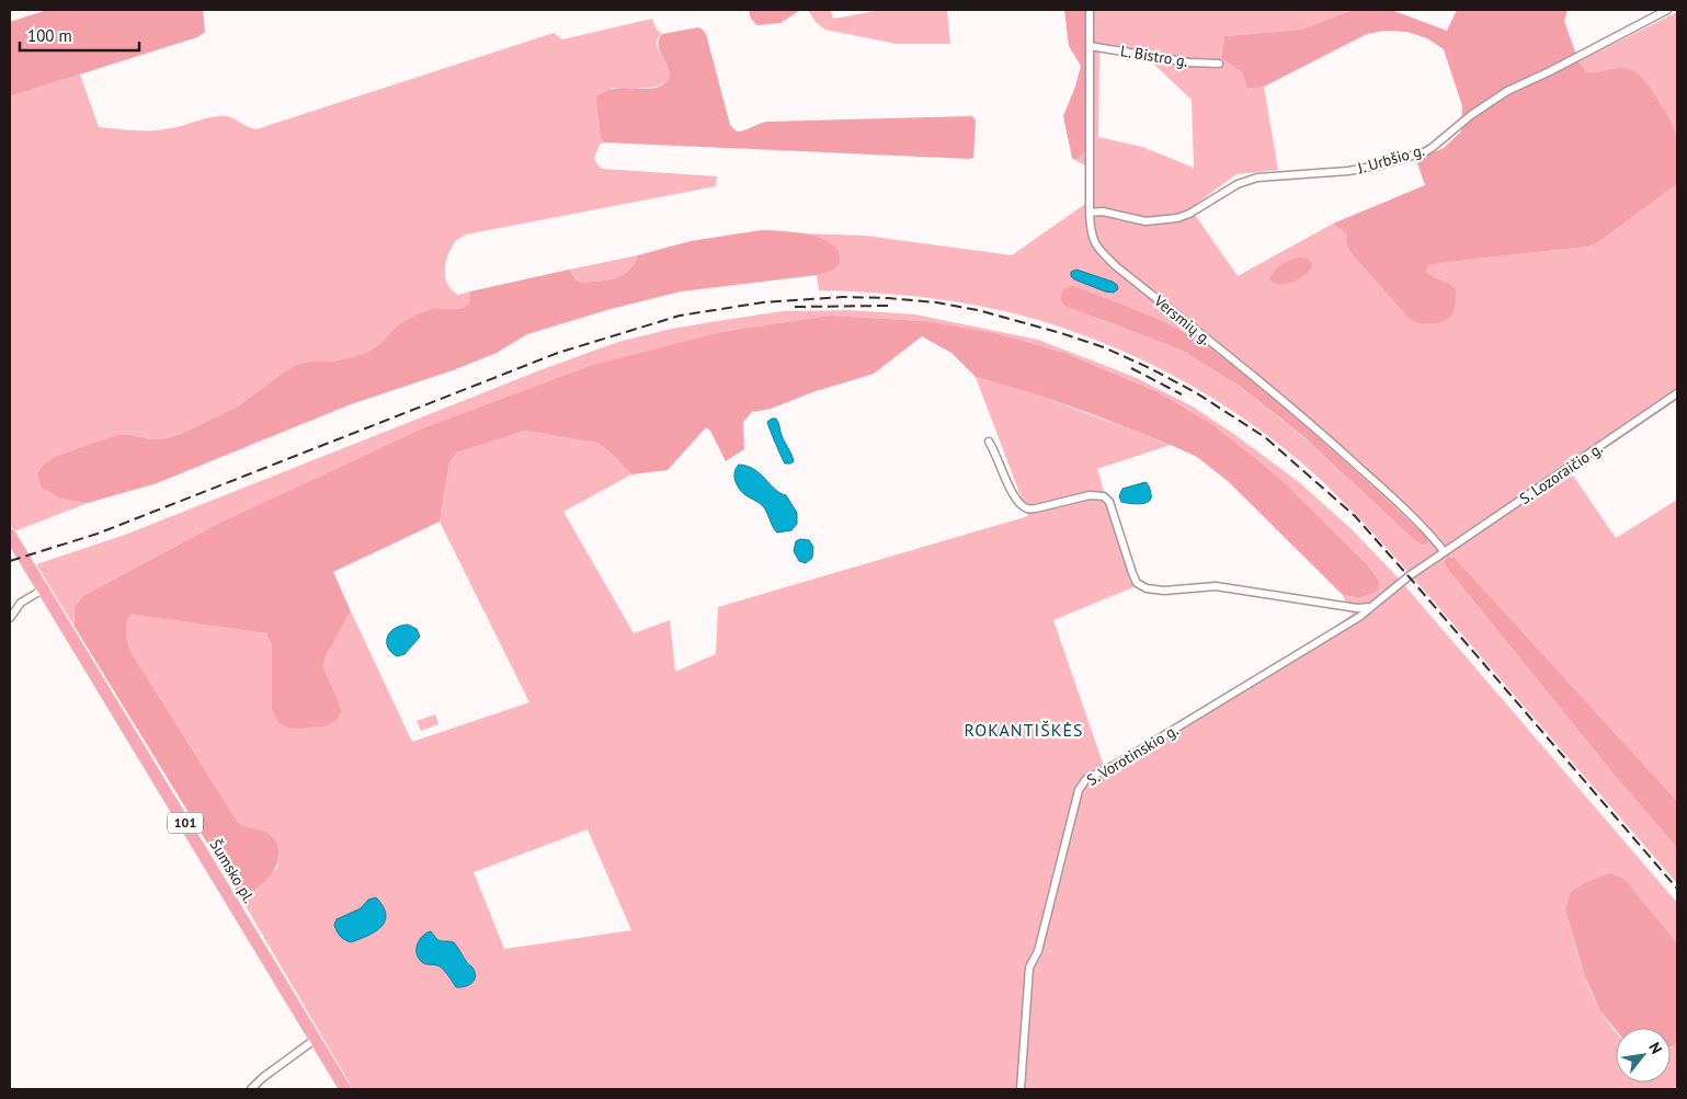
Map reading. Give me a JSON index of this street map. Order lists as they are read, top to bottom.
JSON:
{
  "streets": {
    "main road": ["101", "Šumsko pl."],
    "street": [
      "L. Bistro g.",
      "J. Urbšio g.",
      "Versmių g.",
      "S. Lozoraičio g.",
      "S. Vorotinskio g."
    ]
  },
  "crossings": [
    ["L. Bistro g.", "Versmių g."],
    ["J. Urbšio g.", "Versmių g."],
    ["Versmių g.", "S. Lozoraičio g."],
    ["Versmių g.", "S. Vorotinskio g."],
    ["S. Lozoraičio g.", "S. Vorotinskio g."]
  ],
  "districts": ["ROKANTIŠKĖS"],
  "scale_bar": "100 m",
  "north": "top right"
}
